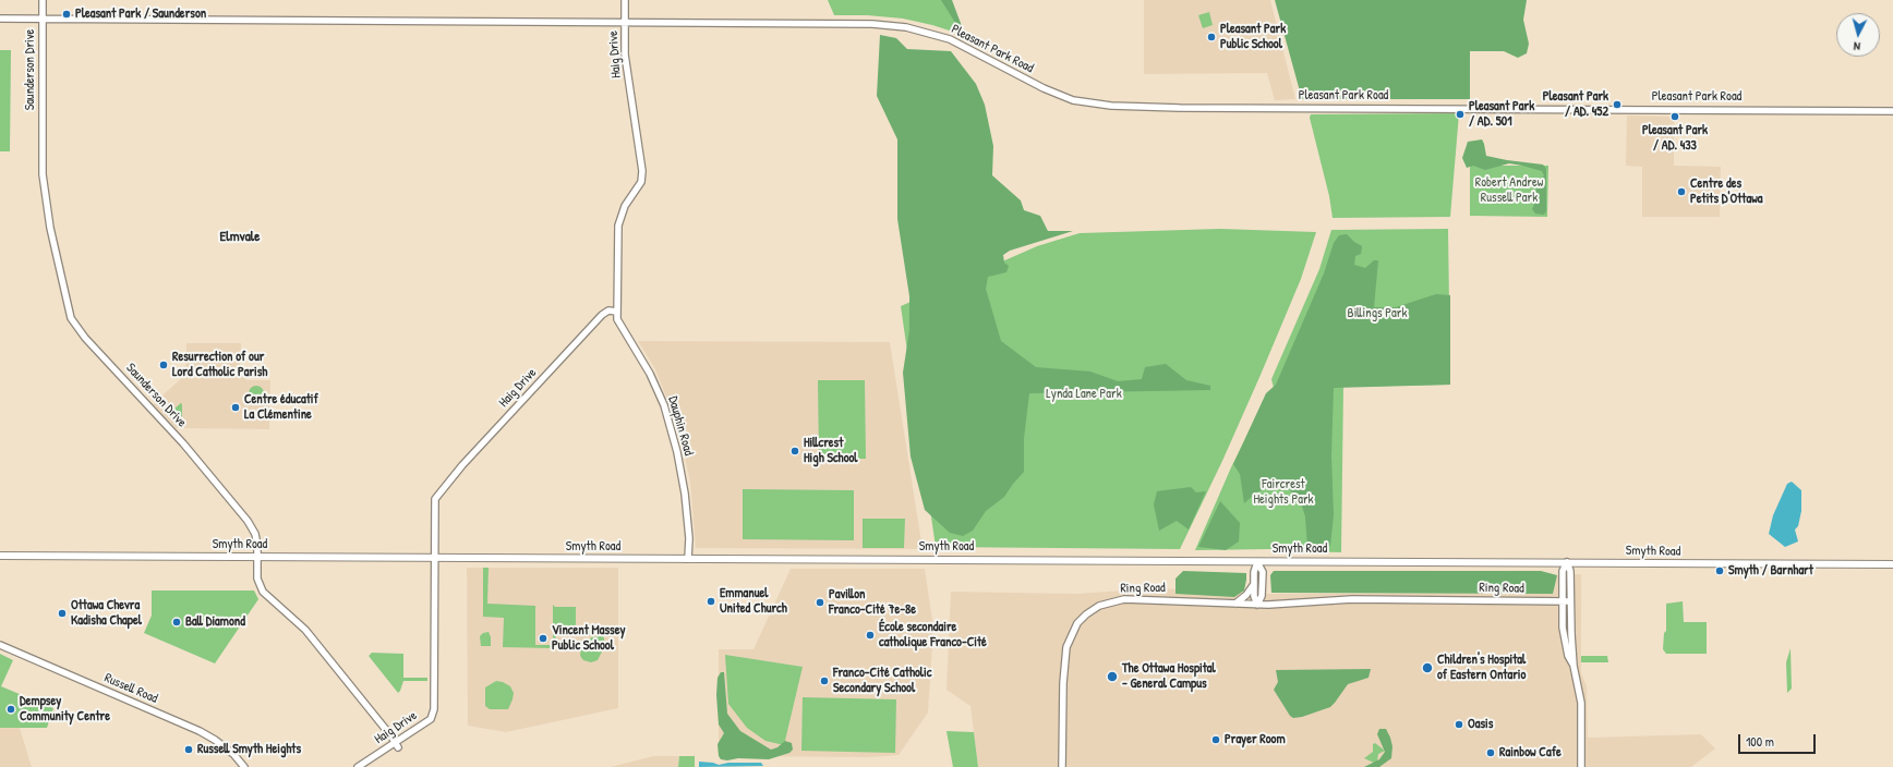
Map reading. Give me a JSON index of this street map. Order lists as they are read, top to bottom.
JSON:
{
  "streets": {
    "main road": ["Smyth Road"],
    "street": [
      "Pleasant Park Road",
      "Haig Drive",
      "Saunderson Drive",
      "Dauphin Road",
      "Ring Road",
      "Russell Road"
    ]
  },
  "crossings": [
    ["Pleasant Park Road", "Haig Drive"],
    ["Pleasant Park Road", "Saunderson Drive"],
    ["Haig Drive", "Saunderson Drive"],
    ["Haig Drive", "Dauphin Road"],
    ["Haig Drive", "Smyth Road"],
    ["Saunderson Drive", "Smyth Road"],
    ["Dauphin Road", "Smyth Road"]
  ],
  "districts": ["Elmvale"],
  "parks": [
    "Robert Andrew Russell Park",
    "Billings Park",
    "Lynda Lane Park",
    "Faircrest Heights Park"
  ],
  "places": [
    "Pleasant Park / Saunderson",
    "Pleasant Park Public School",
    "Pleasant Park / AD. 452",
    "Pleasant Park / AD. 501",
    "Pleasant Park / AD. 433",
    "Centre des Petits D'Ottawa",
    "Resurrection of our Lord Catholic Parish",
    "Centre éducatif La Clémentine",
    "Hillcrest High School",
    "Smyth / Barnhart",
    "Emmanuel United Church",
    "Pavillon Franco-Cité 7e-8e",
    "Ottawa Chevra Kadisha Chapel",
    "Ball Diamond",
    "École secondaire catholique Franco-Cité",
    "Vincent Massey Public School",
    "Children's Hospital of Eastern Ontario",
    "The Ottawa Hospital - General Campus",
    "Franco-Cité Catholic Secondary School",
    "Dempsey Community Centre",
    "Oasis",
    "Prayer Room",
    "Russell Smyth Heights",
    "Rainbow Cafe"
  ],
  "scale_bar": "100 m",
  "north": "bottom"
}
